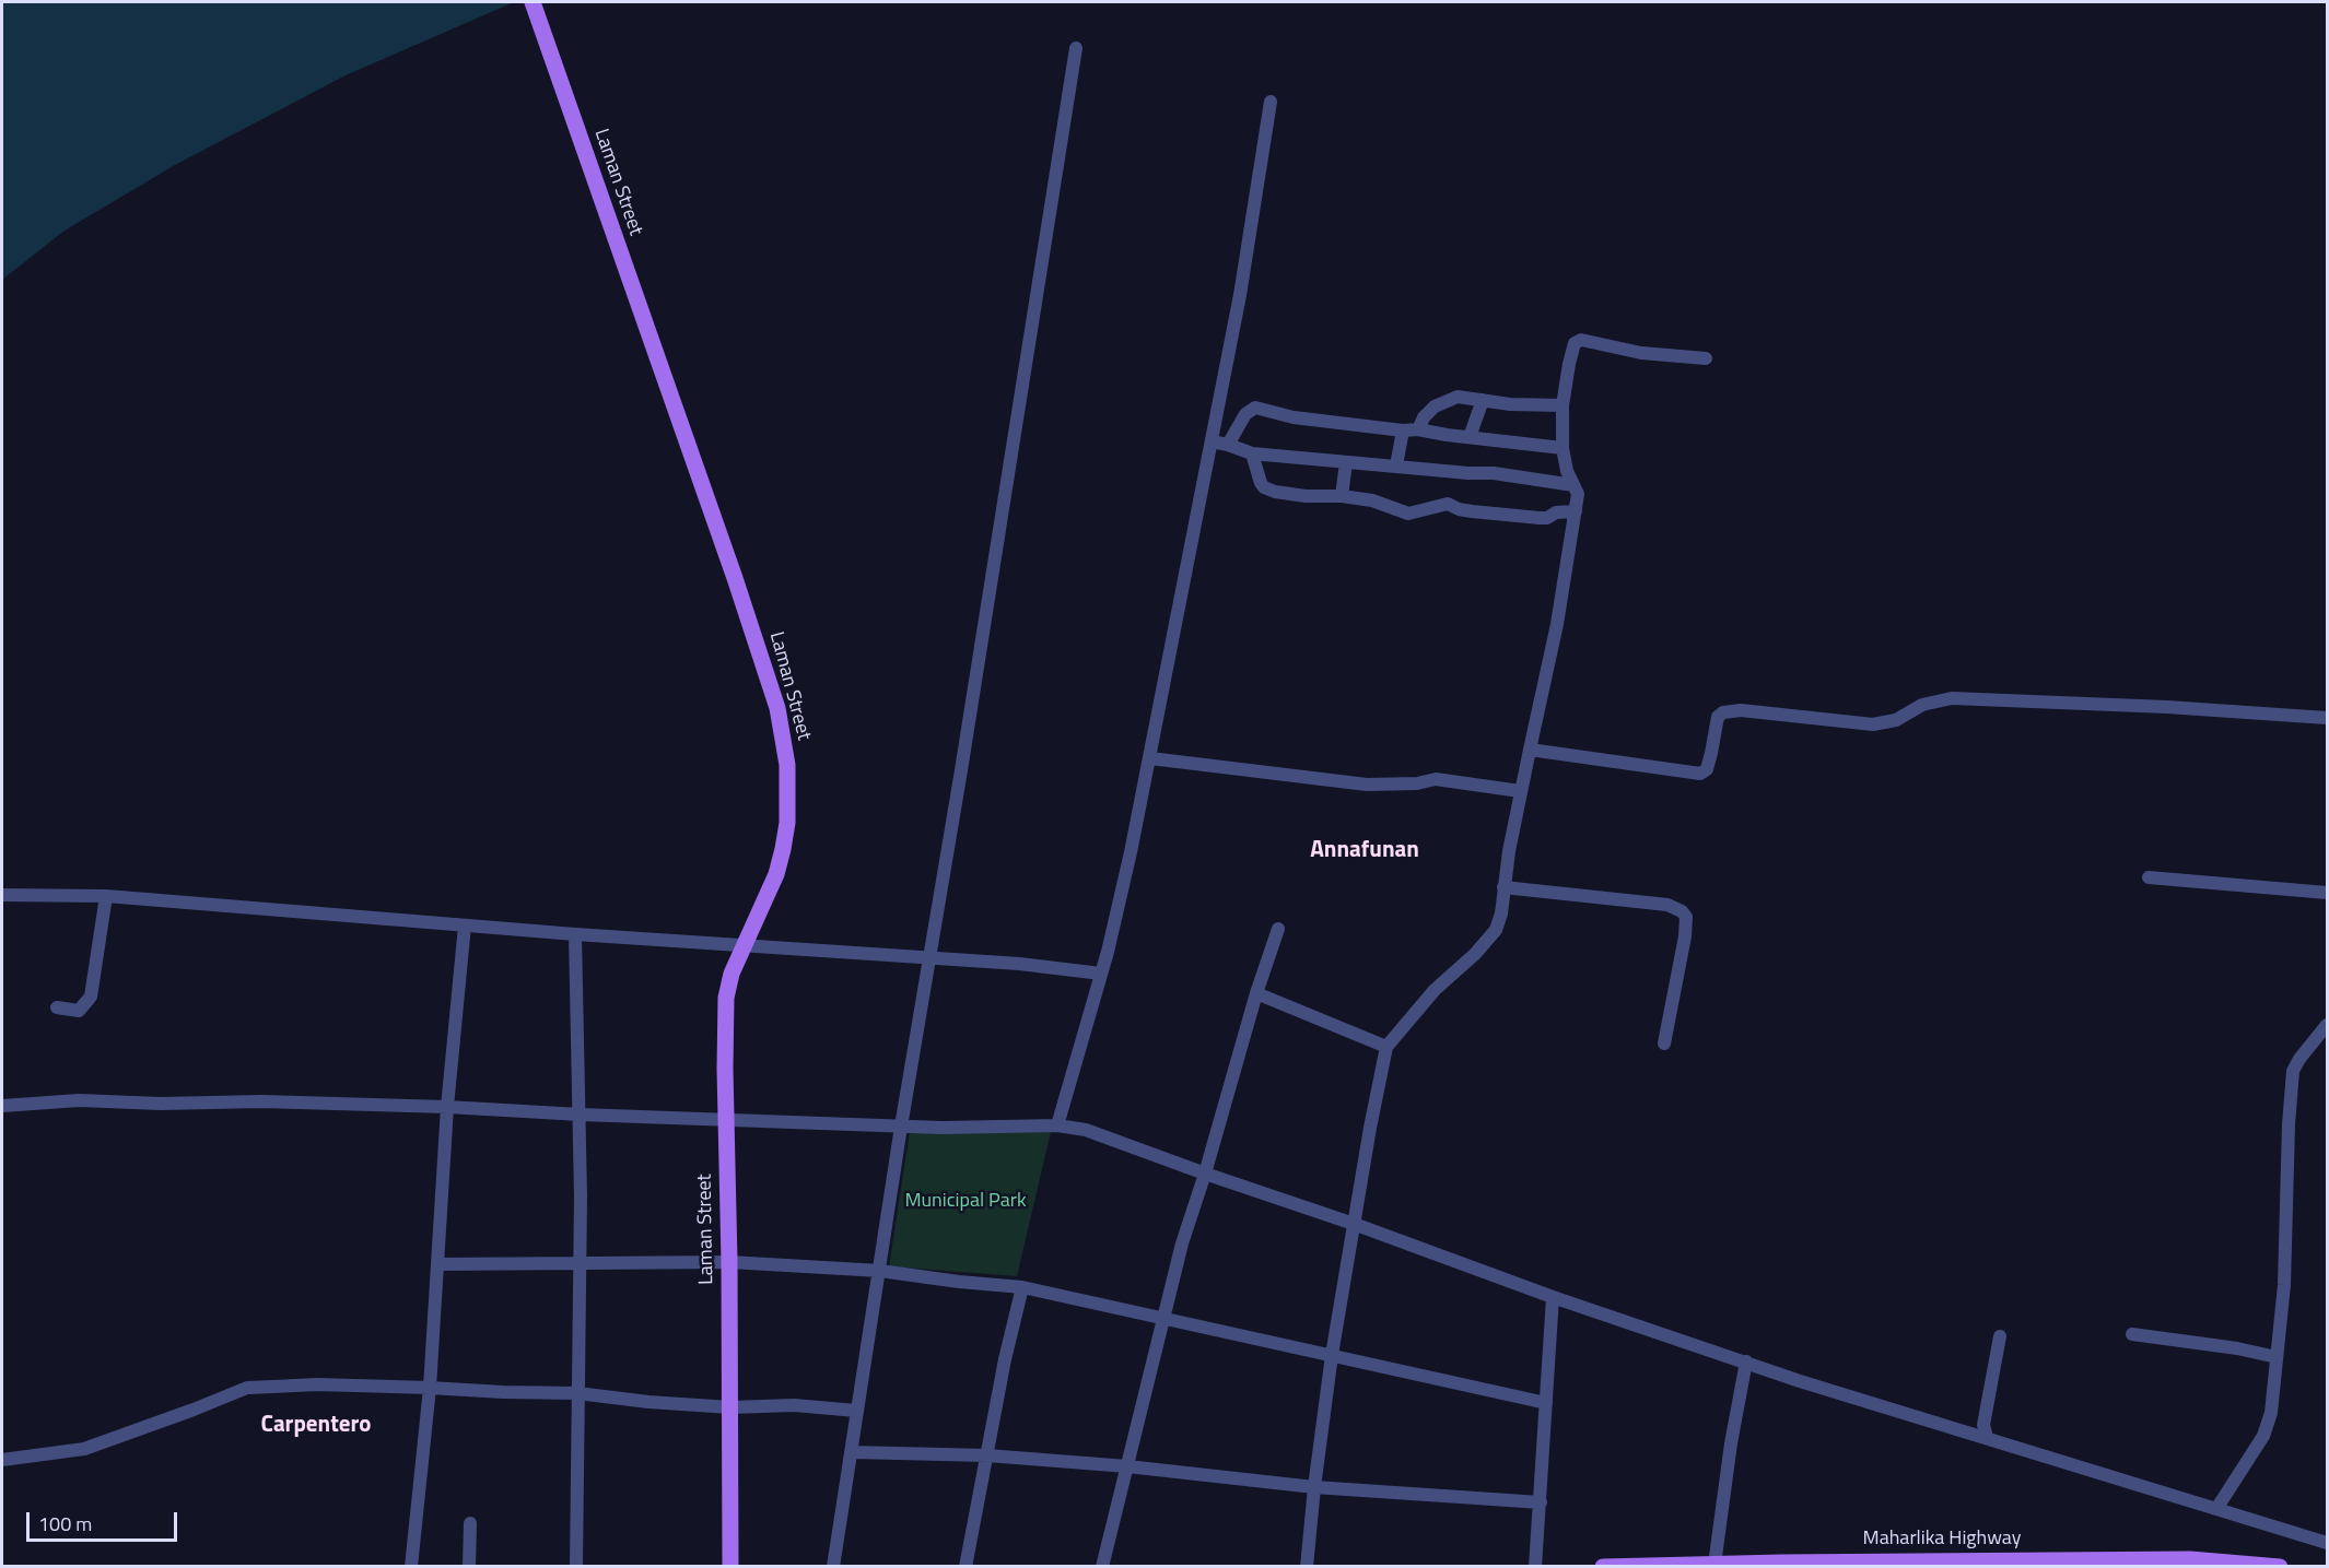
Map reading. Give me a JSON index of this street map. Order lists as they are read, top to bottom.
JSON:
{
  "streets": {
    "main road": ["Laman Street", "Maharlika Highway"]
  },
  "districts": ["Annafunan", "Carpentero"],
  "parks": ["Municipal Park"],
  "scale_bar": "100 m"
}
